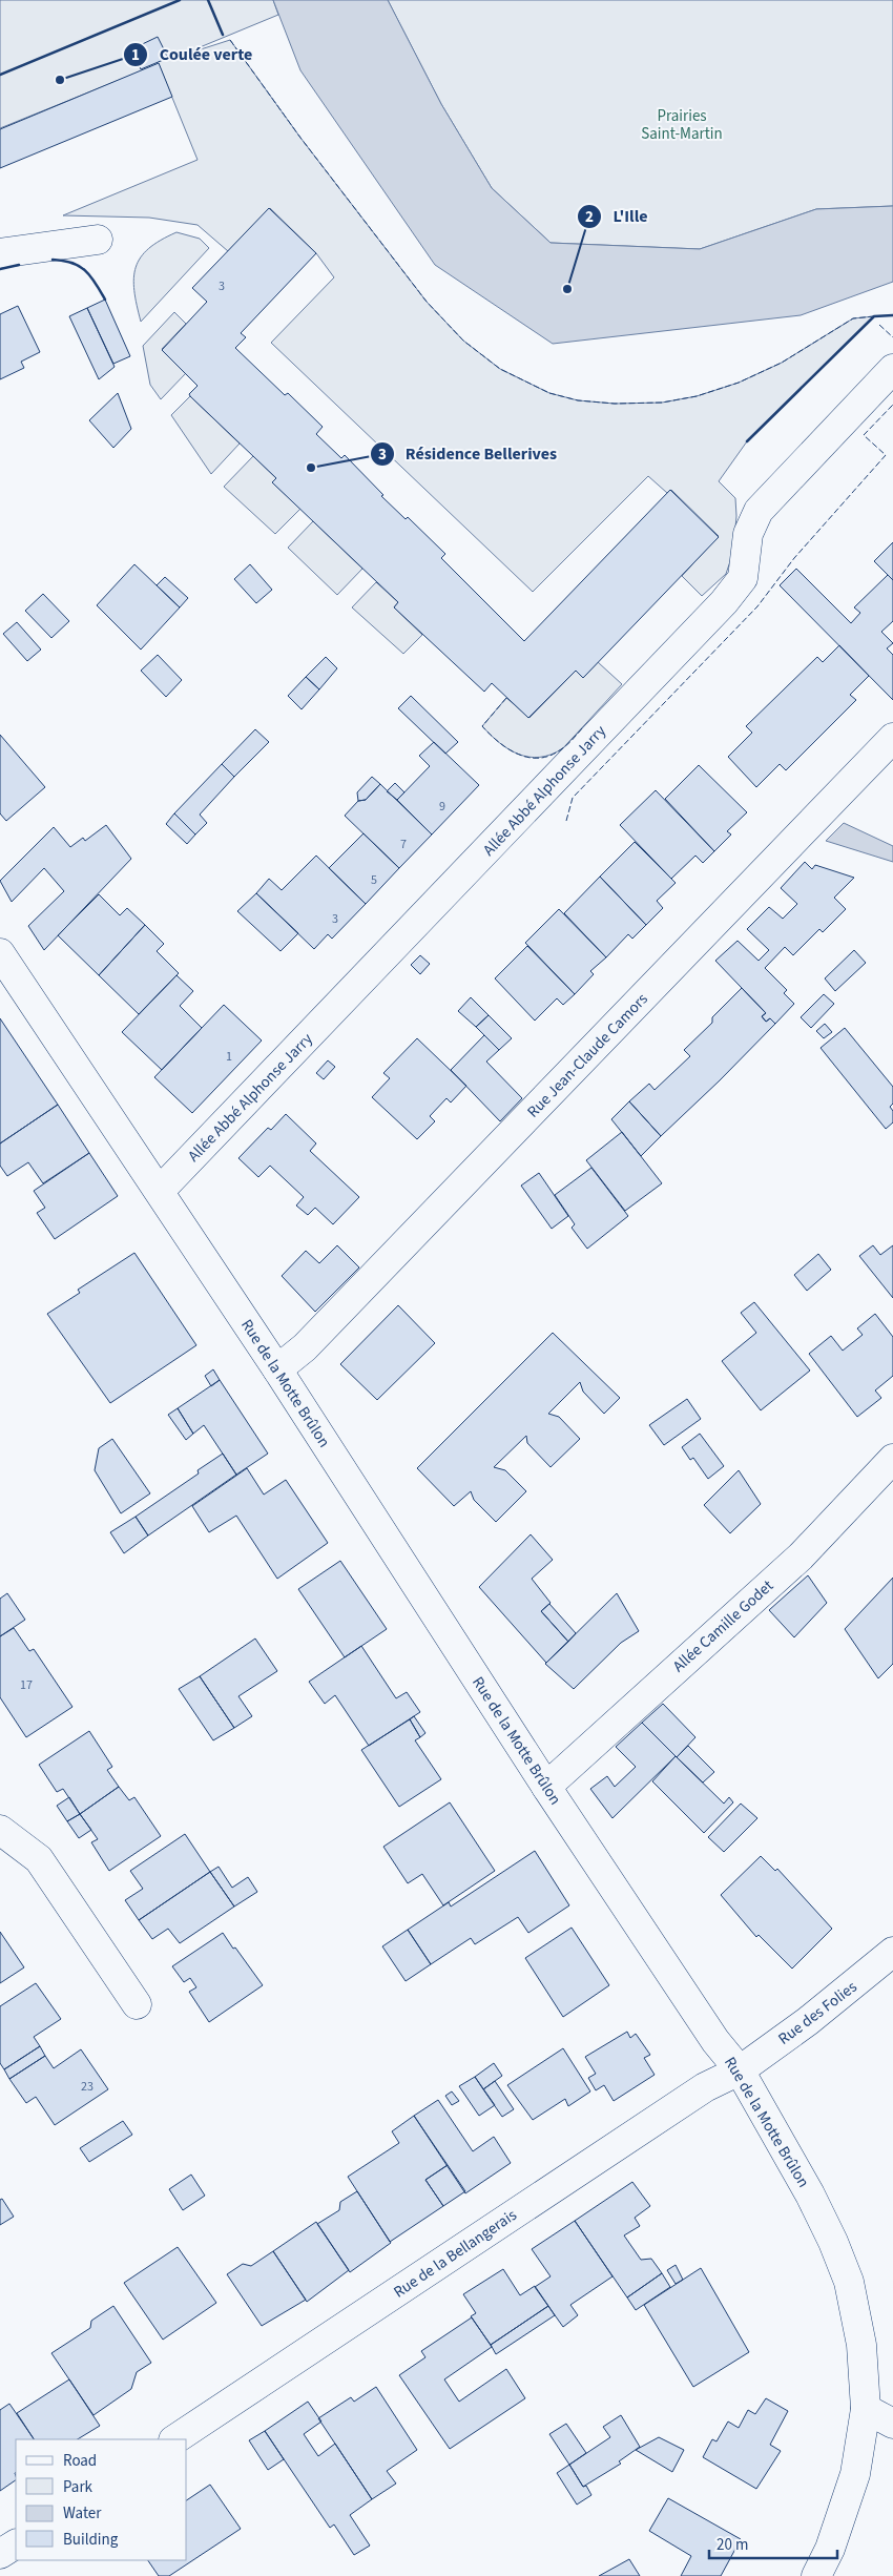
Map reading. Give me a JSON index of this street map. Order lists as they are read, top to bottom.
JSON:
{
  "streets": {
    "street": [
      "Allée Abbé Alphonse Jarry",
      "Rue Jean-Claude Camors",
      "Rue de la Motte Brûlon",
      "Allée Camille Godet",
      "Rue des Folies",
      "Rue de la Bellangerais"
    ]
  },
  "crossings": [
    ["Allée Abbé Alphonse Jarry", "Rue de la Motte Brûlon"],
    ["Rue Jean-Claude Camors", "Rue de la Motte Brûlon"],
    ["Rue de la Motte Brûlon", "Allée Camille Godet"],
    ["Rue de la Motte Brûlon", "Rue des Folies"],
    ["Rue de la Motte Brûlon", "Rue de la Bellangerais"],
    ["Rue des Folies", "Rue de la Bellangerais"]
  ],
  "parks": ["Prairies Saint-Martin"],
  "places": ["Coulée verte", "L'Ille", "Résidence Bellerives"],
  "house_numbers": [
    "3",
    "9",
    "7",
    "5",
    "3",
    "1",
    "17",
    "23"
  ],
  "legend": [
    "Road",
    "Park",
    "Water",
    "Building"
  ],
  "scale_bar": "20 m"
}
